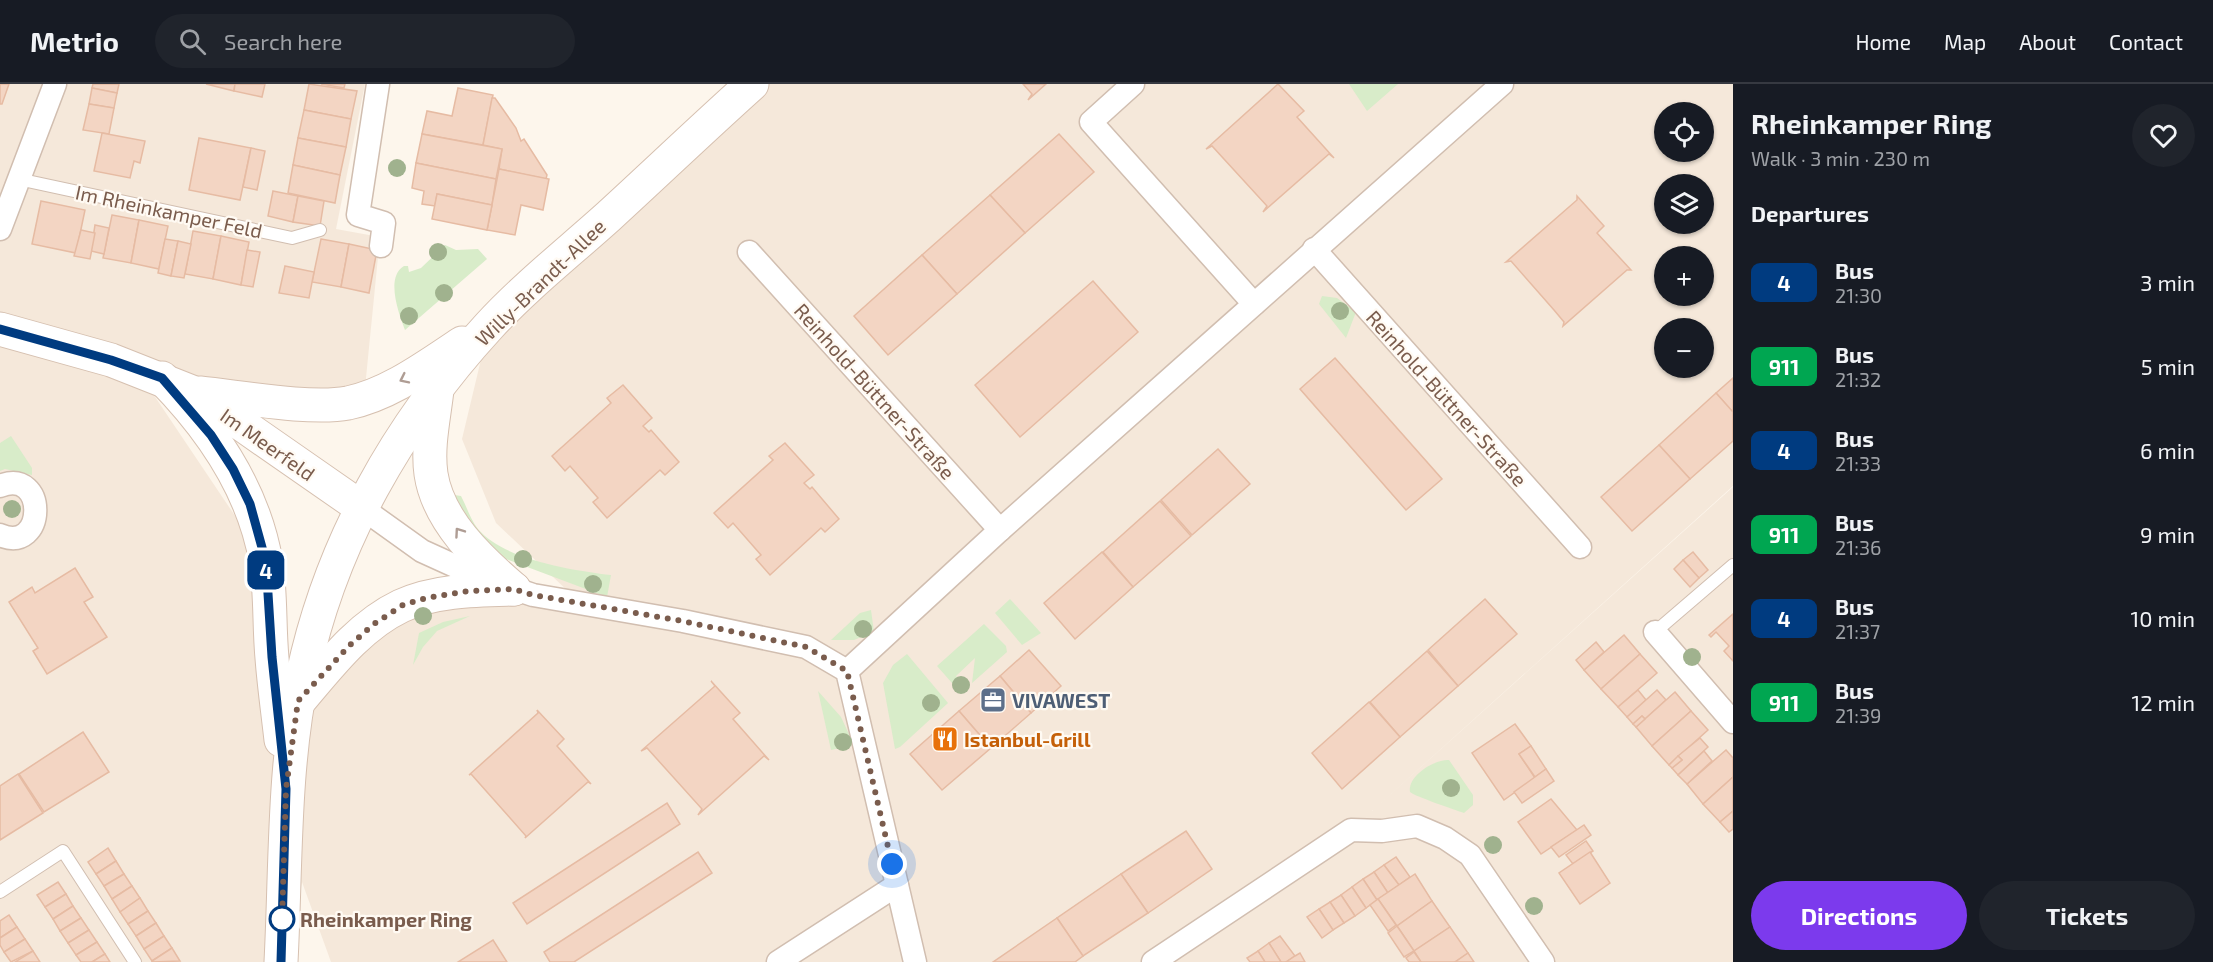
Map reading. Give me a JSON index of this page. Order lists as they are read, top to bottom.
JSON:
{
  "streets": {
    "street": ["Willy-Brandt-Allee", "Reinhold-Büttner-Straße", "Im Meerfeld"],
    "lane": ["Im Rheinkamper Feld"]
  },
  "crossings": [
    ["Willy-Brandt-Allee", "Im Meerfeld"]
  ],
  "places": {
    "office": ["VIVAWEST"],
    "restaurant": ["Istanbul-Grill"],
    "other": ["Rheinkamper Ring"]
  },
  "lines": ["bus line 4"],
  "page": {
    "header": "Metrio",
    "search": "Search here",
    "nav": [
      "Home",
      "Map",
      "About",
      "Contact"
    ],
    "on_map": "4",
    "heading": [
      ["Rheinkamper Ring", "Walk · 3 min · 230 m"],
      "Departures"
    ],
    "map_buttons": ["+", "−"],
    "list": [
      {
        "mark": "4",
        "name": "Bus",
        "note": "21:30",
        "value": "3 min"
      },
      {
        "mark": "911",
        "name": "Bus",
        "note": "21:32",
        "value": "5 min"
      },
      {
        "mark": "4",
        "name": "Bus",
        "note": "21:33",
        "value": "6 min"
      },
      {
        "mark": "911",
        "name": "Bus",
        "note": "21:36",
        "value": "9 min"
      },
      {
        "mark": "4",
        "name": "Bus",
        "note": "21:37",
        "value": "10 min"
      },
      {
        "mark": "911",
        "name": "Bus",
        "note": "21:39",
        "value": "12 min"
      }
    ],
    "buttons": ["Directions", "Tickets"]
  }
}
